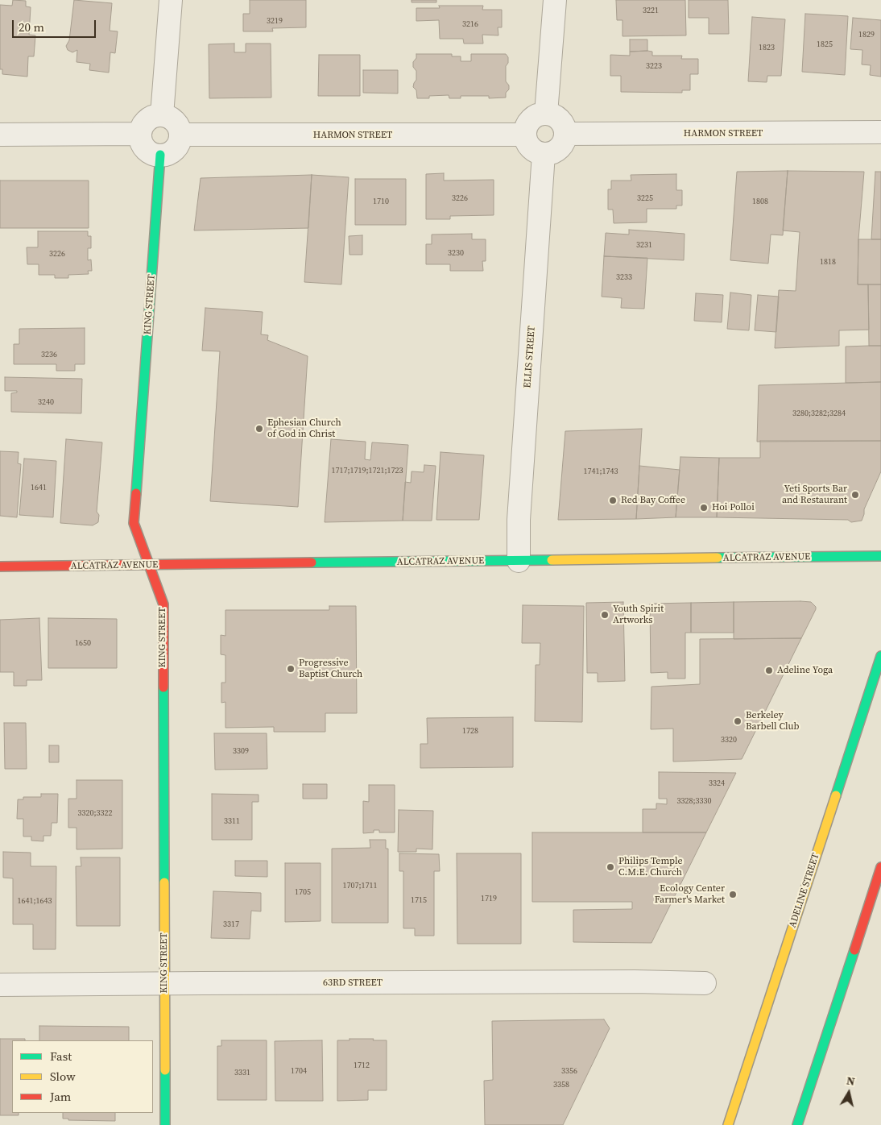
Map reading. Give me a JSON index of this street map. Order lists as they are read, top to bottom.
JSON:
{
  "streets": {
    "street": [
      "HARMON STREET",
      "KING STREET",
      "ELLIS STREET",
      "ALCATRAZ AVENUE",
      "ADELINE STREET",
      "63RD STREET"
    ]
  },
  "crossings": [
    ["HARMON STREET", "KING STREET"],
    ["HARMON STREET", "ELLIS STREET"],
    ["KING STREET", "ALCATRAZ AVENUE"],
    ["KING STREET", "63RD STREET"],
    ["ELLIS STREET", "ALCATRAZ AVENUE"]
  ],
  "places": [
    "Ephesian Church of God in Christ",
    "Yeti Sports Bar and Restaurant",
    "Red Bay Coffee",
    "Hoi Polloi",
    "Youth Spirit Artworks",
    "Progressive Baptist Church",
    "Adeline Yoga",
    "Berkeley Barbell Club",
    "Philips Temple C.M.E. Church",
    "Ecology Center Farmer's Market"
  ],
  "house_numbers": [
    "3221",
    "3219",
    "3216",
    "1829",
    "1825",
    "1823",
    "3223",
    "3226",
    "3225",
    "1710",
    "1808",
    "3231",
    "3230",
    "3226",
    "1818",
    "3233",
    "3236",
    "3240",
    "3280;3282;3284",
    "1717;1719;1721;1723",
    "1741;1743",
    "1641",
    "1650",
    "1728",
    "3320",
    "3309",
    "3324",
    "3328;3330",
    "3320;3322",
    "3311",
    "1707;1711",
    "1705",
    "1719",
    "1715",
    "1641;1643",
    "3317",
    "1712",
    "1704",
    "3356",
    "3331",
    "3358"
  ],
  "legend": ["Fast", "Slow", "Jam"],
  "scale_bar": "20 m",
  "north": "top"
}
